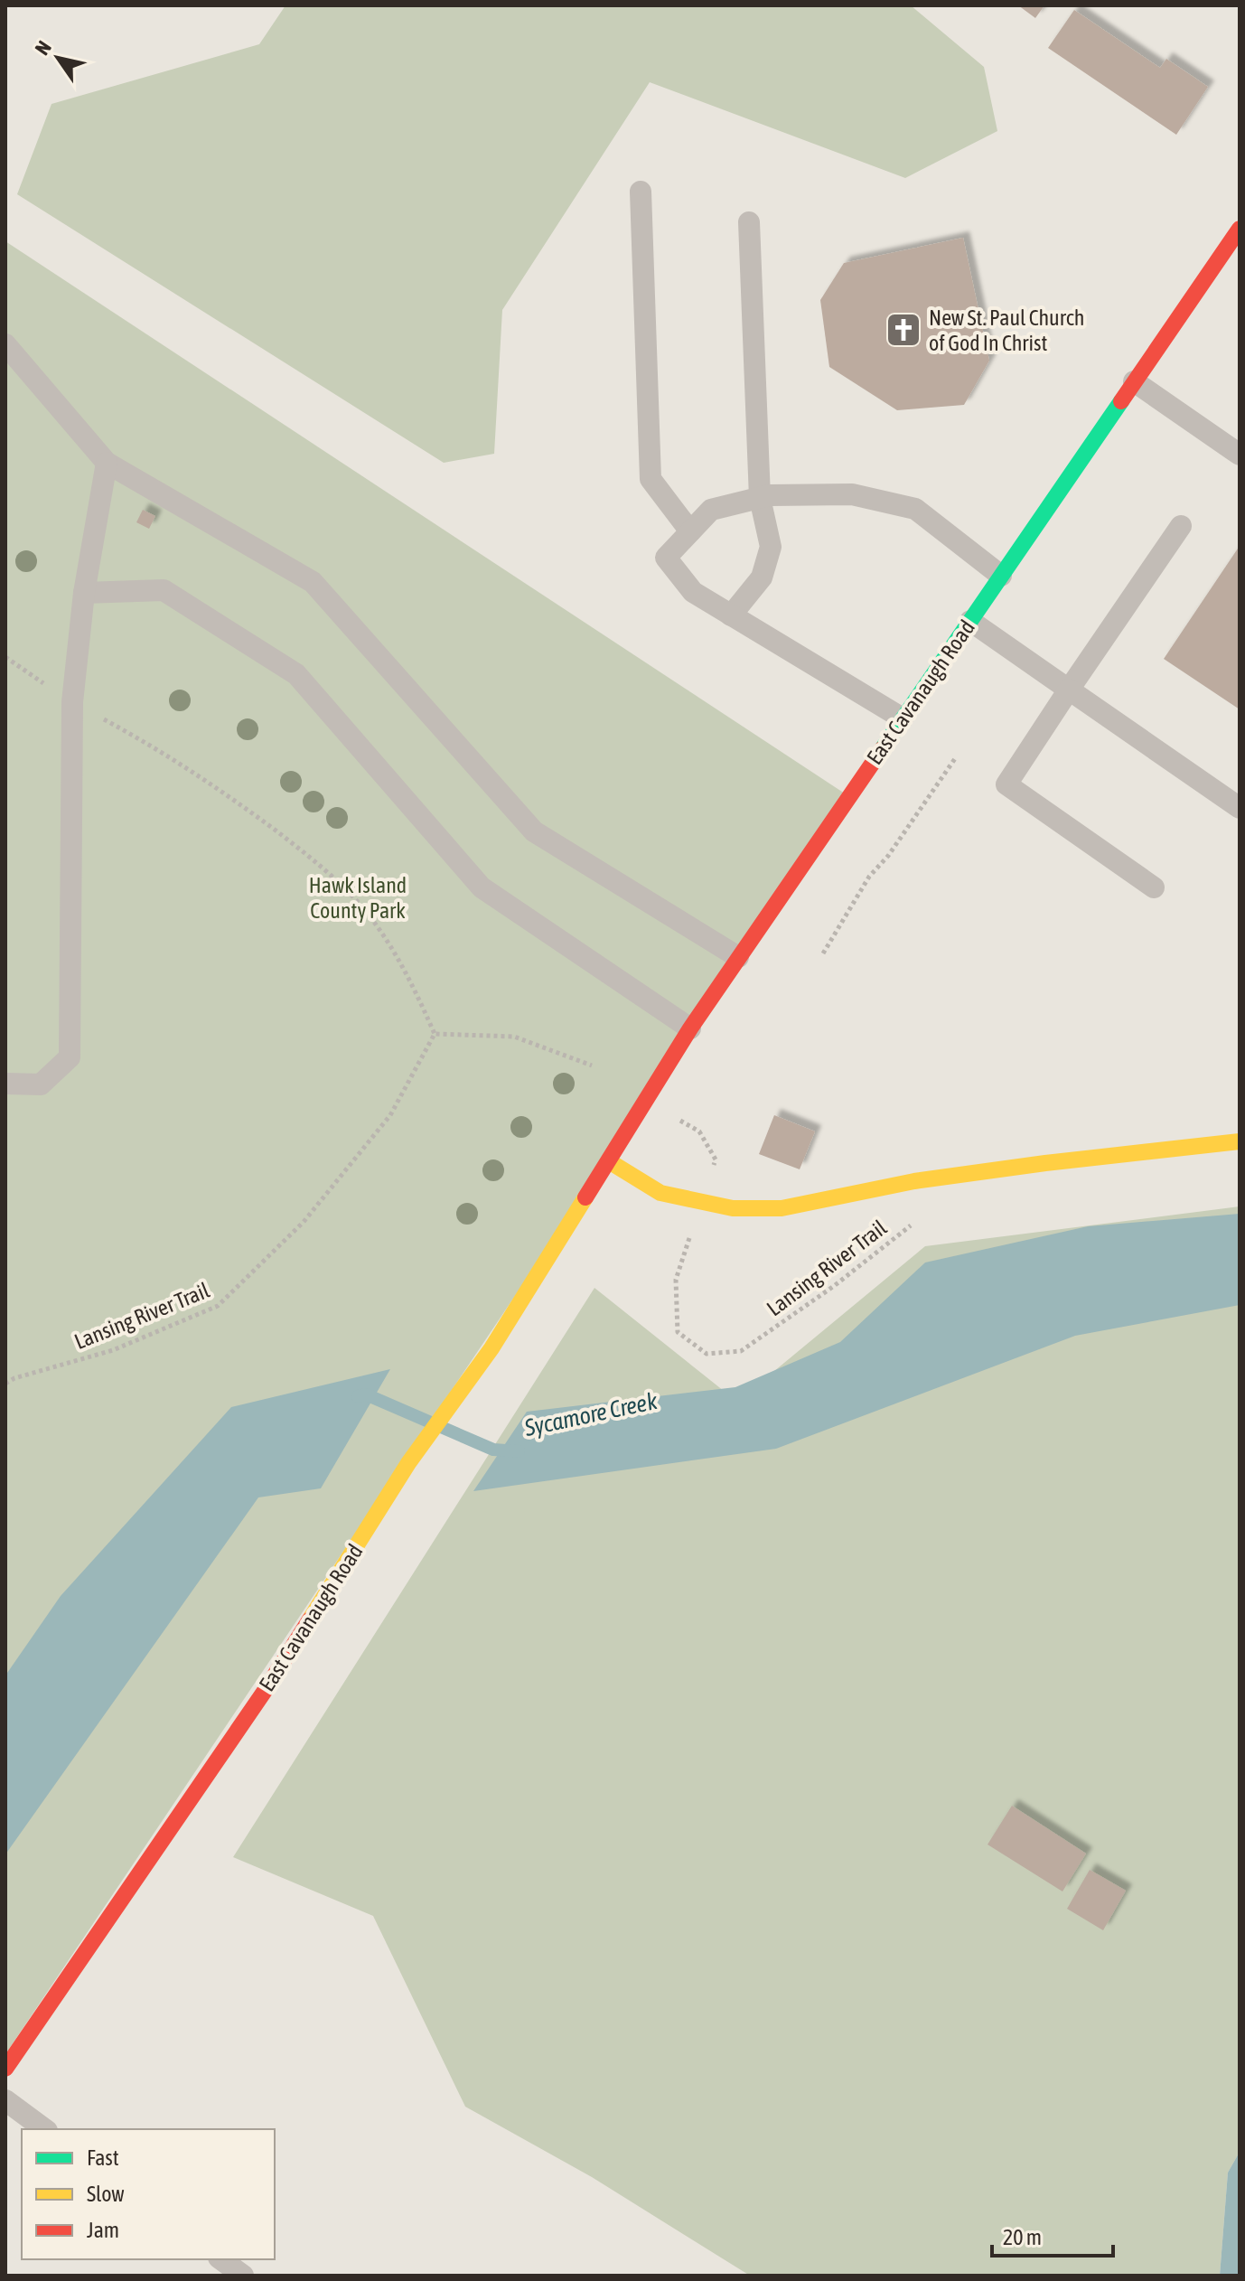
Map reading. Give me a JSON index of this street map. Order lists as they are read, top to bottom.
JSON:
{
  "streets": {
    "street": ["East Cavanaugh Road"],
    "path": ["Lansing River Trail"]
  },
  "water": ["Sycamore Creek"],
  "parks": ["Hawk Island County Park"],
  "places": {
    "church": ["New St. Paul Church of God In Christ"]
  },
  "legend": ["Fast", "Slow", "Jam"],
  "scale_bar": "20 m",
  "north": "top left"
}
